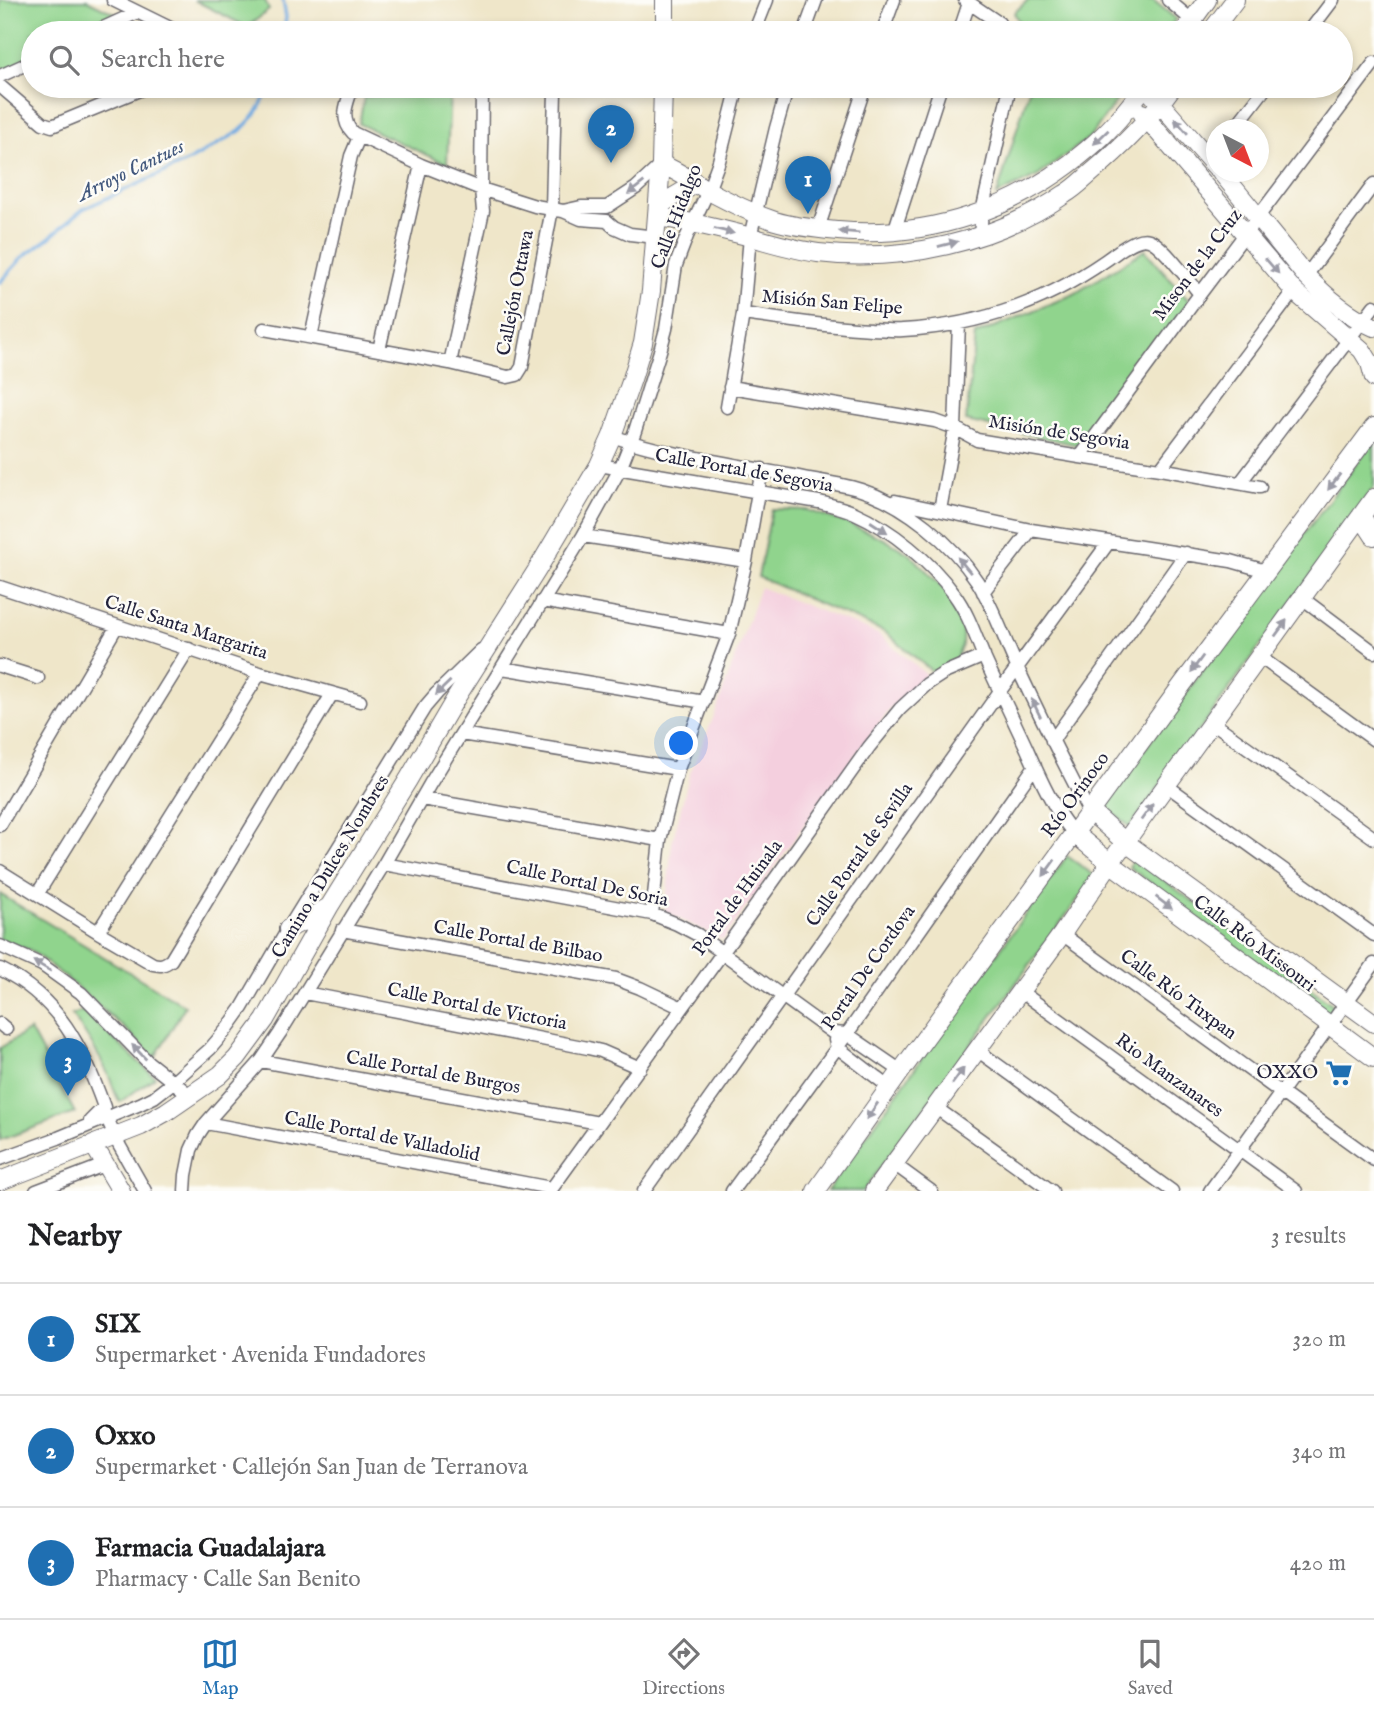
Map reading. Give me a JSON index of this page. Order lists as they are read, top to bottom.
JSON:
{
  "streets": {
    "street": [
      "Calle Hidalgo",
      "Mison de la Cruz",
      "Callejón Ottawa",
      "Misión San Felipe",
      "Misión de Segovia",
      "Calle Portal de Segovia",
      "Calle Santa Margarita",
      "Río Orinoco",
      "Calle Portal de Sevilla",
      "Camino a Dulces Nombres",
      "Calle Portal De Soria",
      "Portal de Huinala",
      "Calle Portal de Bilbao",
      "Calle Río Missouri",
      "Portal De Cordova",
      "Calle Río Tuxpan",
      "Calle Portal de Victoria",
      "Calle Portal de Burgos",
      "Rio Manzanares",
      "Calle Portal de Valladolid"
    ]
  },
  "crossings": [
    ["Calle Hidalgo", "Calle Portal de Segovia"],
    ["Mison de la Cruz", "Misión San Felipe"],
    ["Mison de la Cruz", "Misión de Segovia"],
    ["Calle Portal de Segovia", "Río Orinoco"],
    ["Calle Portal de Segovia", "Calle Portal de Sevilla"],
    ["Calle Portal de Segovia", "Camino a Dulces Nombres"],
    ["Calle Portal de Segovia", "Portal de Huinala"],
    ["Calle Portal de Segovia", "Calle Río Missouri"],
    ["Calle Portal de Segovia", "Portal De Cordova"],
    ["Río Orinoco", "Calle Río Missouri"],
    ["Calle Portal de Sevilla", "Calle Portal De Soria"],
    ["Calle Portal De Soria", "Portal de Huinala"],
    ["Portal de Huinala", "Calle Portal de Bilbao"],
    ["Portal de Huinala", "Calle Portal de Victoria"],
    ["Portal de Huinala", "Calle Portal de Burgos"],
    ["Portal de Huinala", "Calle Portal de Valladolid"]
  ],
  "water": ["Arroyo Cantues"],
  "places": {
    "supermarket": ["OXXO"]
  },
  "north": "bottom right",
  "page": {
    "search": "Search here",
    "pins": ["2", "1", "3"],
    "heading": ["Nearby", "3 results"],
    "list": [
      {
        "mark": "1",
        "name": "SIX",
        "note": "Supermarket · Avenida Fundadores",
        "value": "320 m"
      },
      {
        "mark": "2",
        "name": "Oxxo",
        "note": "Supermarket · Callejón San Juan de Terranova",
        "value": "340 m"
      },
      {
        "mark": "3",
        "name": "Farmacia Guadalajara",
        "note": "Pharmacy · Calle San Benito",
        "value": "420 m"
      }
    ],
    "nav": ["Map", "Directions", "Saved"]
  }
}
